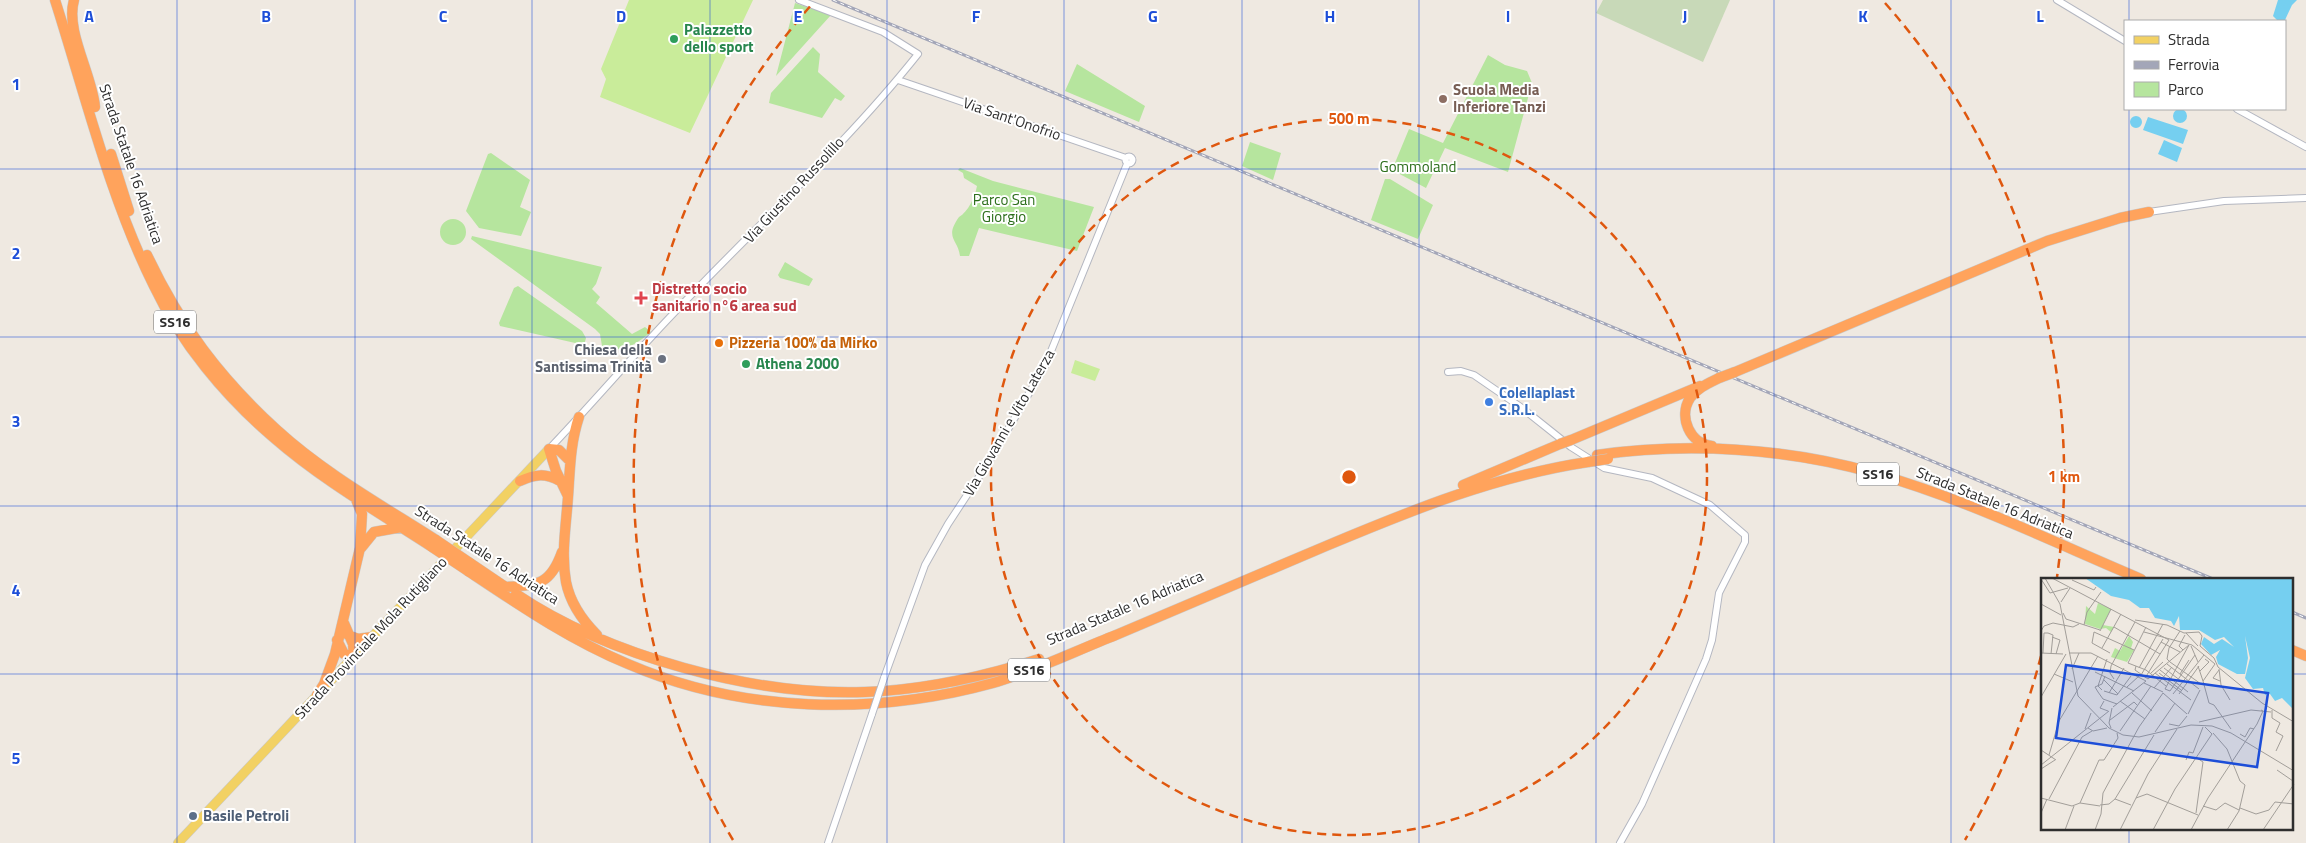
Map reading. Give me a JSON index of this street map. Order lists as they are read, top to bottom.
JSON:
{
  "streets": {
    "highway": ["Strada Statale 16 Adriatica", "SS16"],
    "main road": ["Strada Provinciale Mola Rutigliano"],
    "street": ["Via Sant'Onofrio", "Via Giustino Russolillo", "Via Giovanni e Vito Laterza"]
  },
  "crossings": [
    ["Via Sant'Onofrio", "Via Giustino Russolillo"],
    ["Via Sant'Onofrio", "Via Giovanni e Vito Laterza"],
    ["Via Giustino Russolillo", "Strada Provinciale Mola Rutigliano"]
  ],
  "parks": ["Gommoland", "Parco San Giorgio"],
  "places": {
    "other": [
      "Palazzetto dello sport",
      "Scuola Media Inferiore Tanzi",
      "Pizzeria 100% da Mirko",
      "Chiesa della Santissima Trinità",
      "Athena 2000",
      "Colellaplast S.R.L.",
      "Basile Petroli"
    ],
    "health": ["Distretto socio sanitario n°6 area sud"]
  },
  "legend": ["Strada", "Ferrovia", "Parco"],
  "grid": {
    "columns": [
      "A",
      "B",
      "C",
      "D",
      "E",
      "F",
      "G",
      "H",
      "I",
      "J",
      "K",
      "L"
    ],
    "rows": [
      "1",
      "2",
      "3",
      "4",
      "5"
    ]
  },
  "rings": ["500 m", "1 km"]
}
